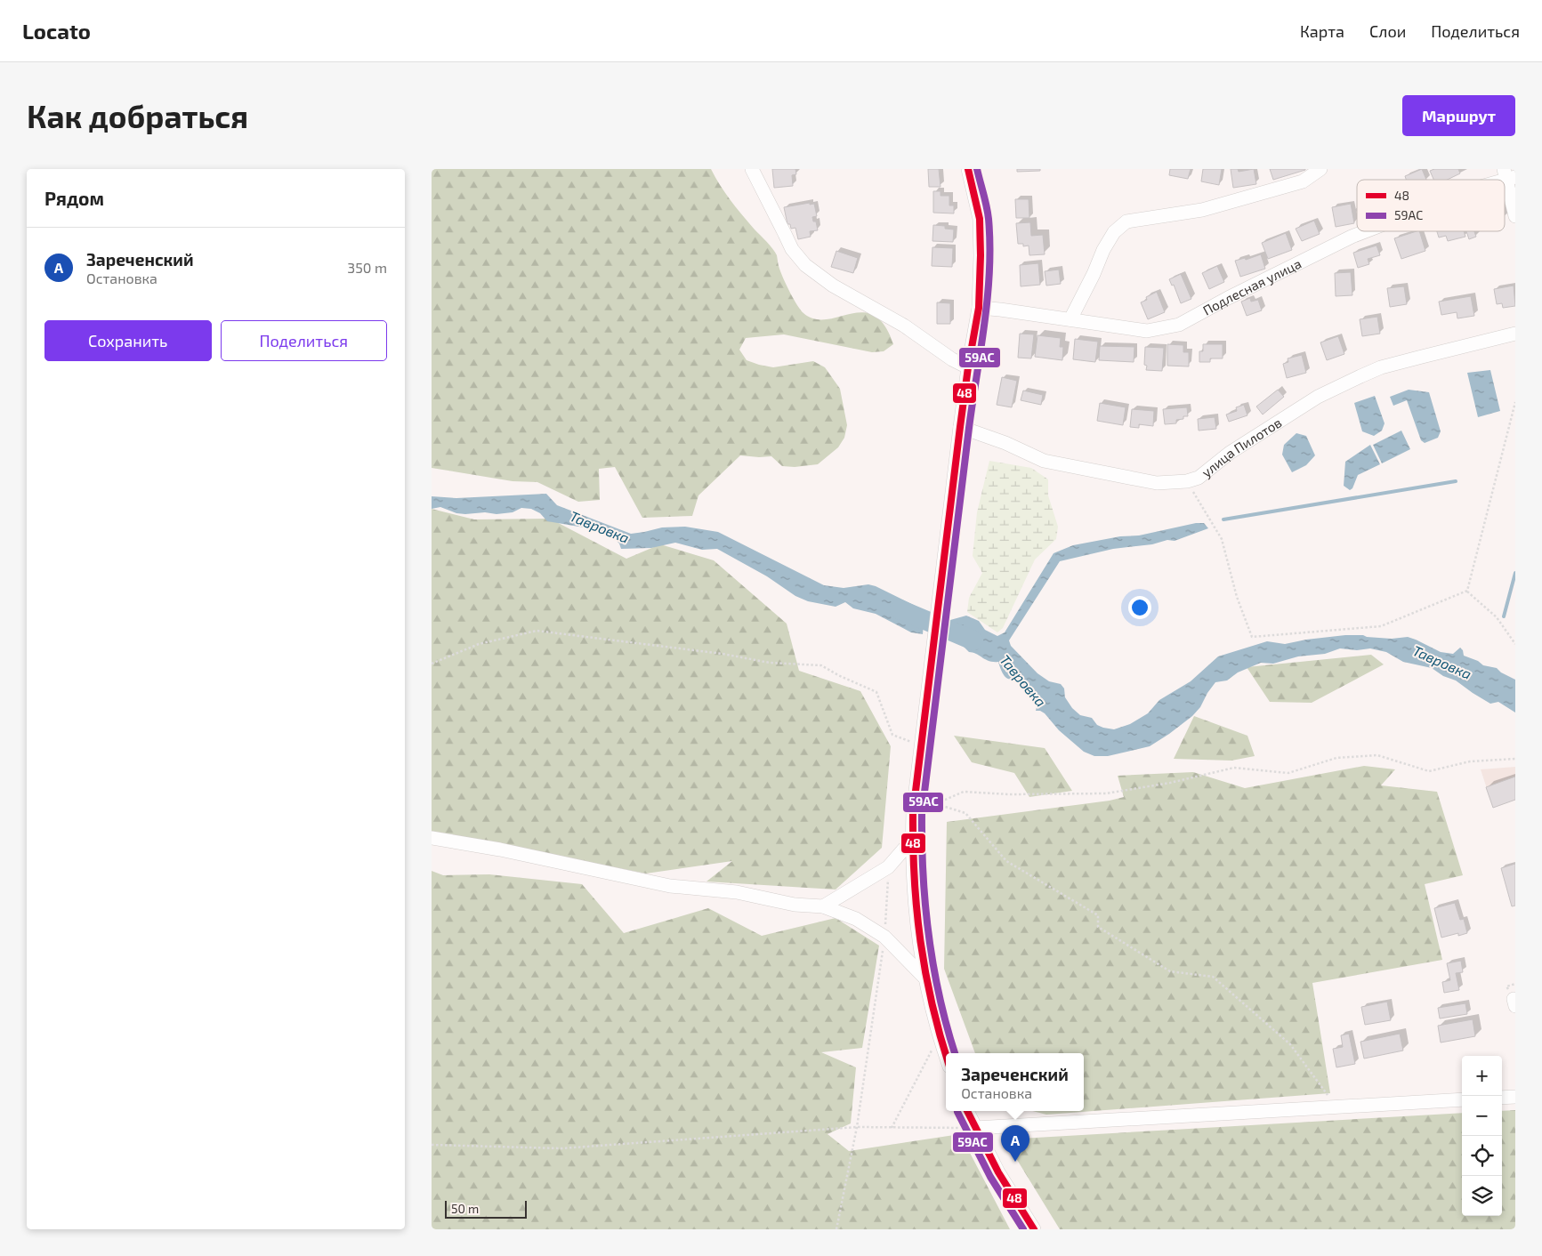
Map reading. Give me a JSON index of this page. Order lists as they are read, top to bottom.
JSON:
{
  "streets": {
    "street": ["Подлесная улица", "улица Пилотов"]
  },
  "water": ["Тавровка"],
  "lines": ["transit line 48", "transit line 59АС"],
  "legend": ["48", "59АС"],
  "scale_bar": "50 m",
  "page": {
    "header": "Locato",
    "nav": ["Карта", "Слои", "Поделиться"],
    "buttons": [
      "Маршрут",
      ["Сохранить", "Поделиться"]
    ],
    "title": "Как добраться",
    "heading": "Рядом",
    "list": [
      {
        "mark": "A",
        "name": "Зареченский",
        "note": "Остановка",
        "value": "350 m"
      }
    ],
    "popup": ["Зареченский", "Остановка"],
    "map_buttons": ["+", "−"],
    "pins": "A",
    "scale": "50 m"
  }
}
